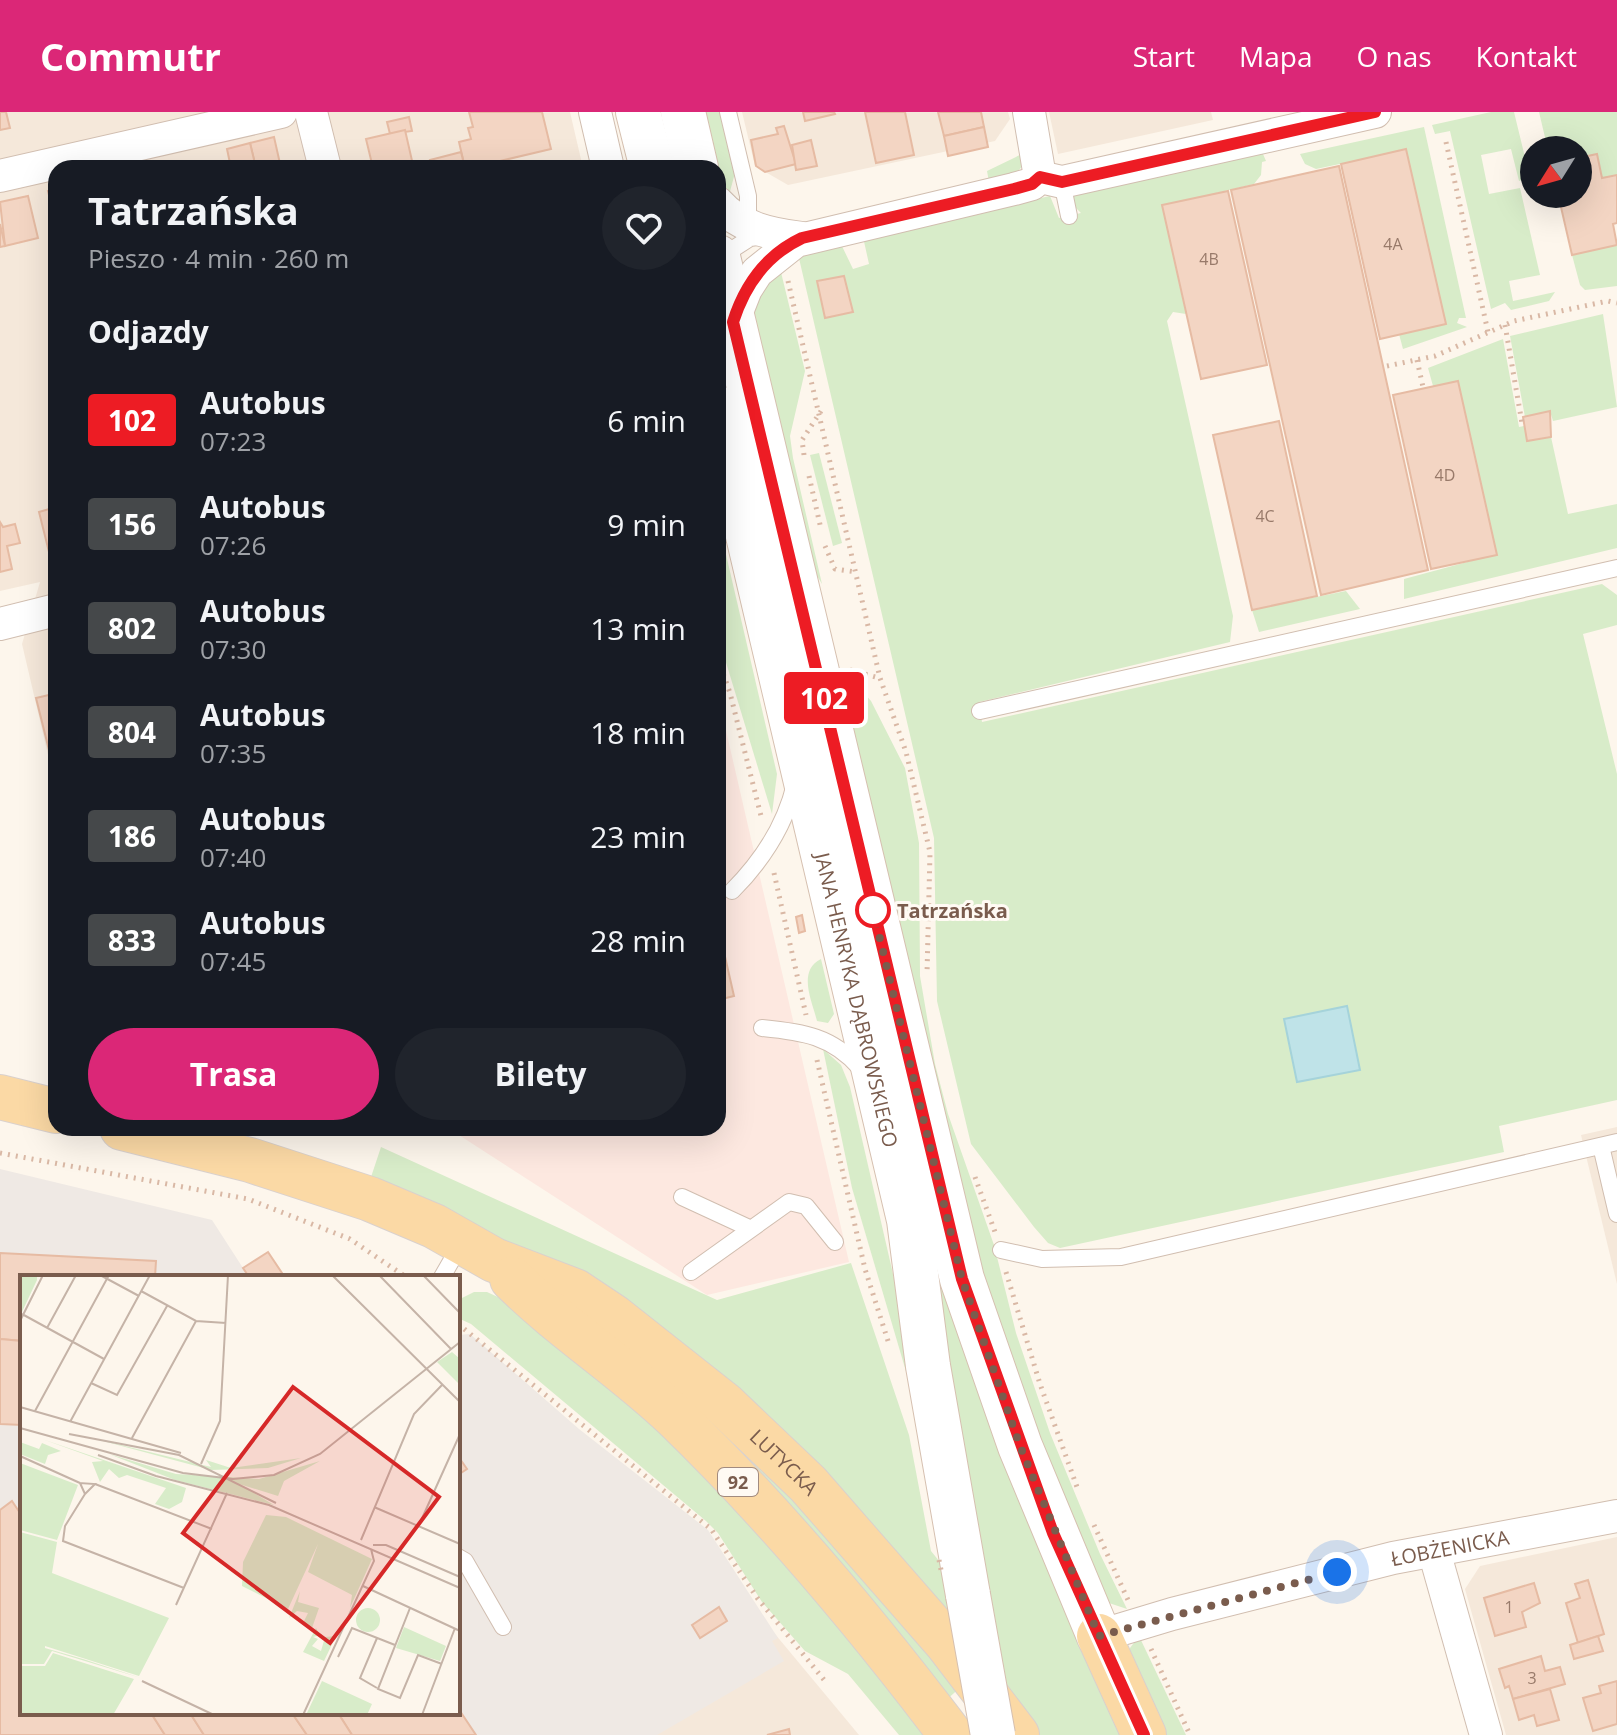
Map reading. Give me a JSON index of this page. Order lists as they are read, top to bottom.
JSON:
{
  "streets": {
    "main road": ["JANA HENRYKA DĄBROWSKIEGO", "LUTYCKA", "92"],
    "street": ["ŁOBŻENICKA"]
  },
  "crossings": [
    ["JANA HENRYKA DĄBROWSKIEGO", "ŁOBŻENICKA"]
  ],
  "places": ["Tatrzańska"],
  "lines": ["bus line 102"],
  "house_numbers": [
    "4A",
    "4B",
    "4D",
    "4C",
    "1",
    "3"
  ],
  "north": "bottom left",
  "page": {
    "header": "Commutr",
    "nav": [
      "Start",
      "Mapa",
      "O nas",
      "Kontakt"
    ],
    "on_map": "102",
    "heading": [
      ["Tatrzańska", "Pieszo · 4 min · 260 m"],
      "Odjazdy"
    ],
    "list": [
      {
        "mark": "102",
        "name": "Autobus",
        "note": "07:23",
        "value": "6 min"
      },
      {
        "mark": "156",
        "name": "Autobus",
        "note": "07:26",
        "value": "9 min"
      },
      {
        "mark": "802",
        "name": "Autobus",
        "note": "07:30",
        "value": "13 min"
      },
      {
        "mark": "804",
        "name": "Autobus",
        "note": "07:35",
        "value": "18 min"
      },
      {
        "mark": "186",
        "name": "Autobus",
        "note": "07:40",
        "value": "23 min"
      },
      {
        "mark": "833",
        "name": "Autobus",
        "note": "07:45",
        "value": "28 min"
      }
    ],
    "buttons": ["Trasa", "Bilety"]
  }
}
